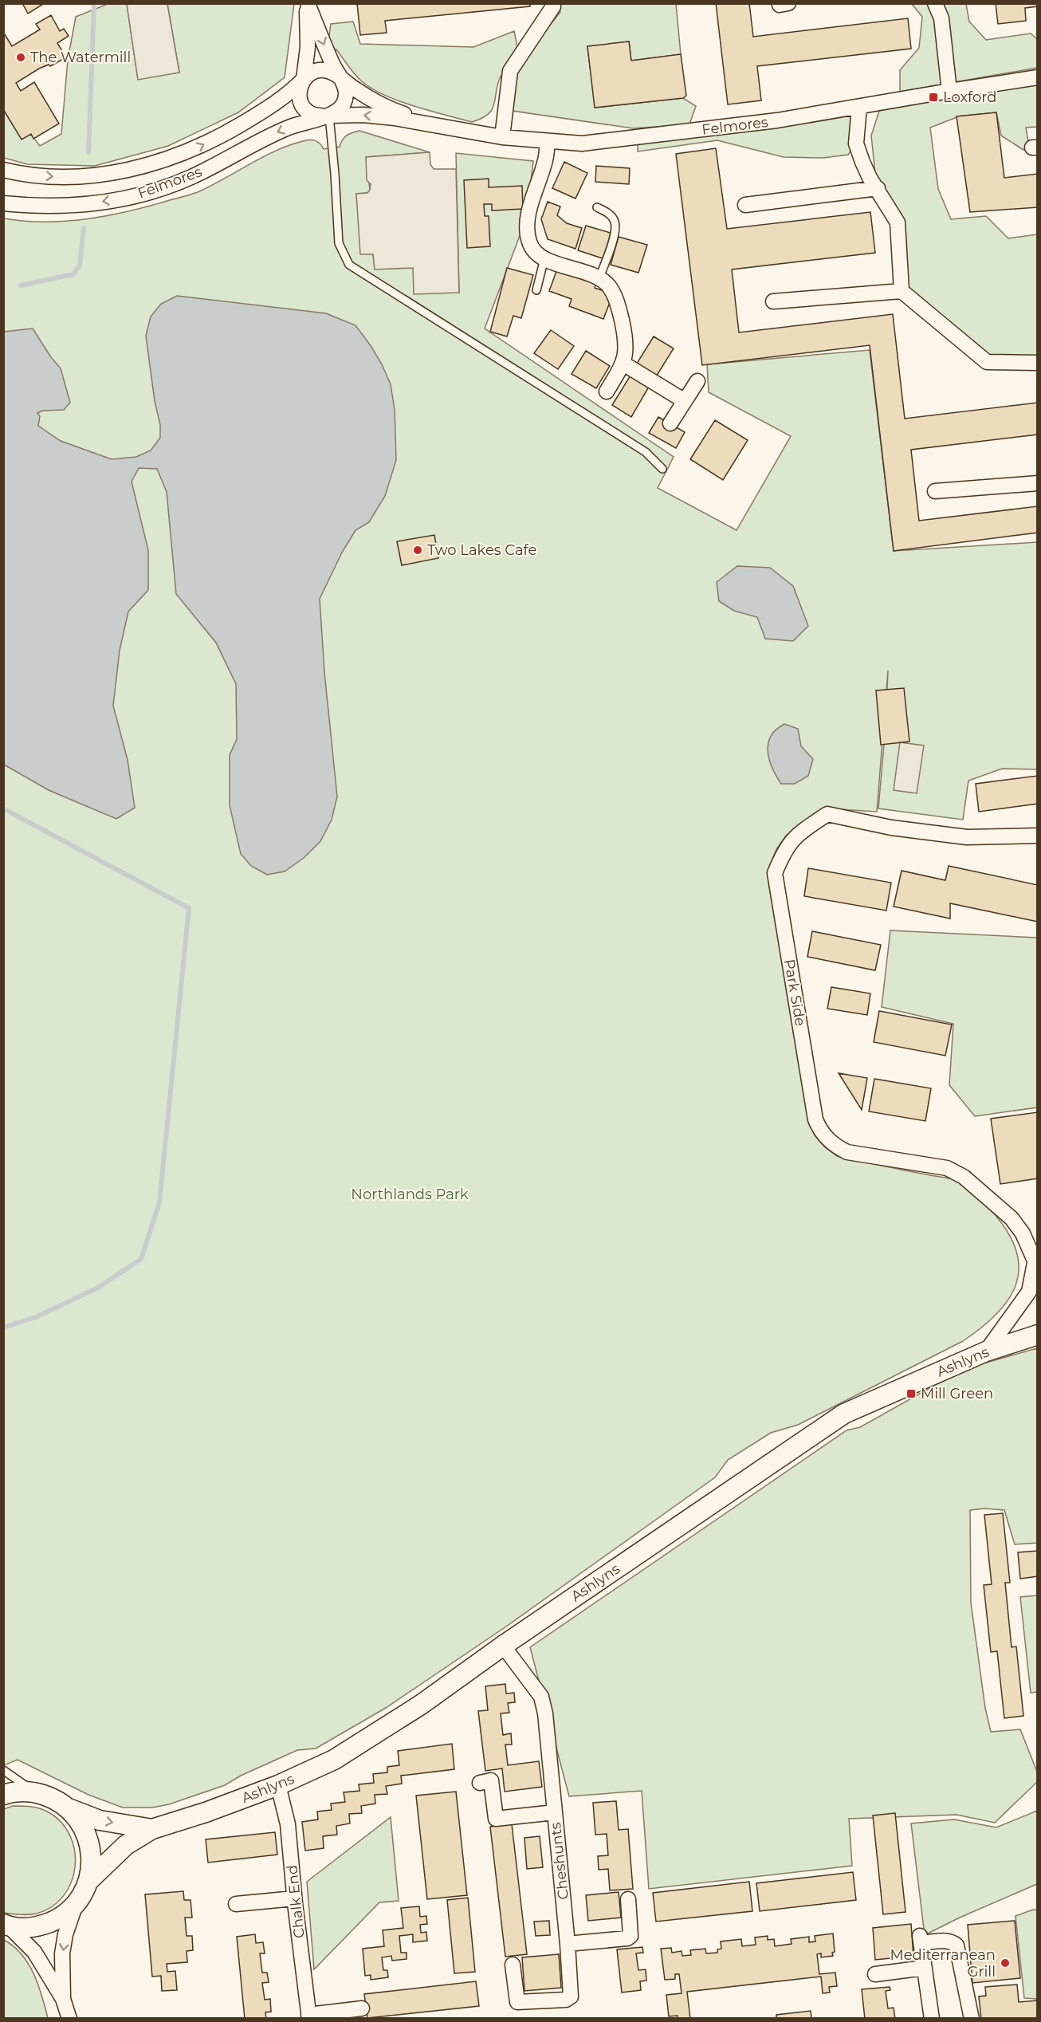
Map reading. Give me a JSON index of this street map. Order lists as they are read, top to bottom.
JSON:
{
  "streets": {
    "street": [
      "Felmores",
      "Park Side",
      "Ashlyns",
      "Cheshunts",
      "Chalk End"
    ]
  },
  "crossings": [
    ["Ashlyns", "Cheshunts"],
    ["Ashlyns", "Chalk End"]
  ],
  "parks": ["Northlands Park"],
  "places": {
    "other": ["The Watermill", "Two Lakes Cafe", "Mediterranean Grill"],
    "transit": ["Loxford", "Mill Green"]
  }
}
